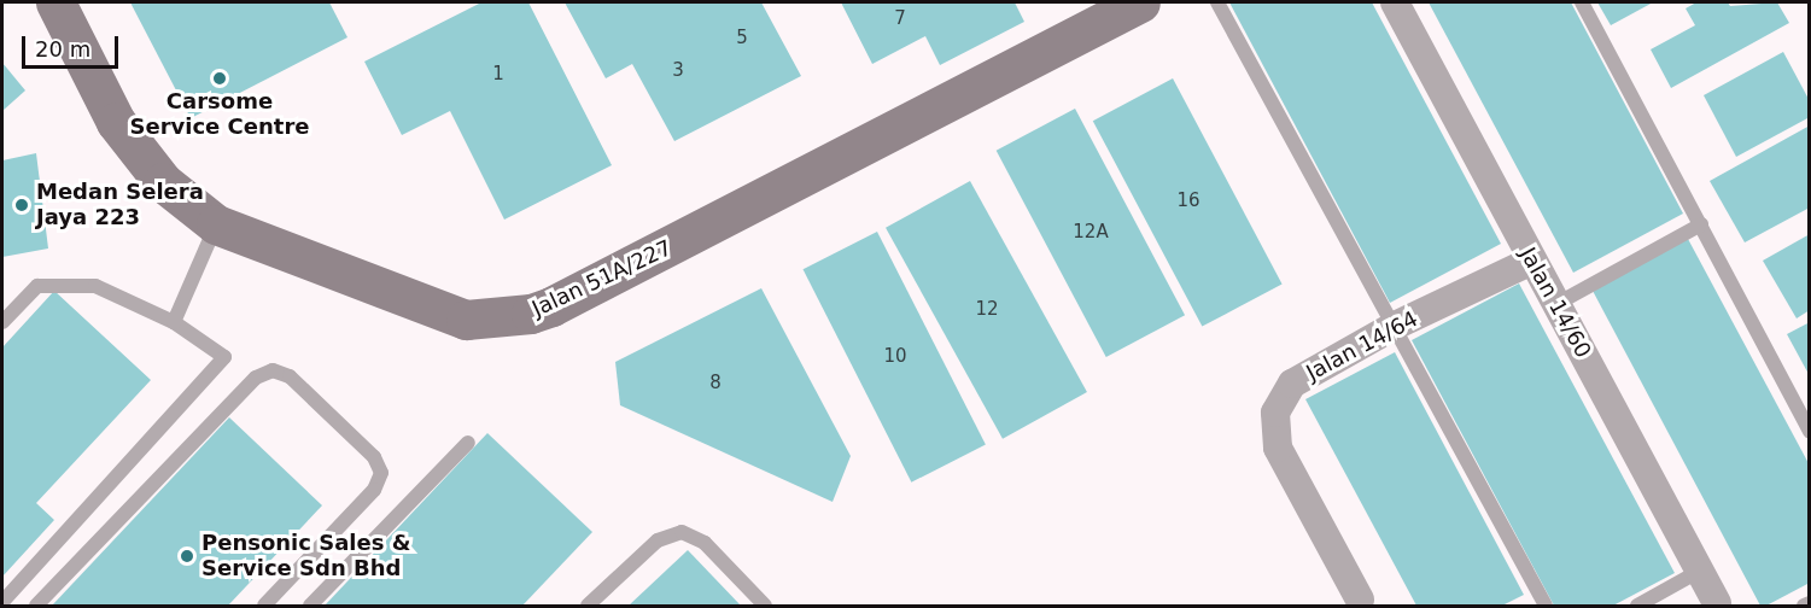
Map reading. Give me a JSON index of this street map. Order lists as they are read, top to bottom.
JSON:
{
  "streets": {
    "street": ["Jalan 51A/227", "Jalan 14/60", "Jalan 14/64"]
  },
  "crossings": [
    ["Jalan 14/60", "Jalan 14/64"]
  ],
  "places": ["Carsome Service Centre", "Medan Selera Jaya 223", "Pensonic Sales & Service Sdn Bhd"],
  "house_numbers": [
    "7",
    "5",
    "3",
    "1",
    "16",
    "12A",
    "12",
    "10",
    "8"
  ],
  "scale_bar": "20 m"
}
